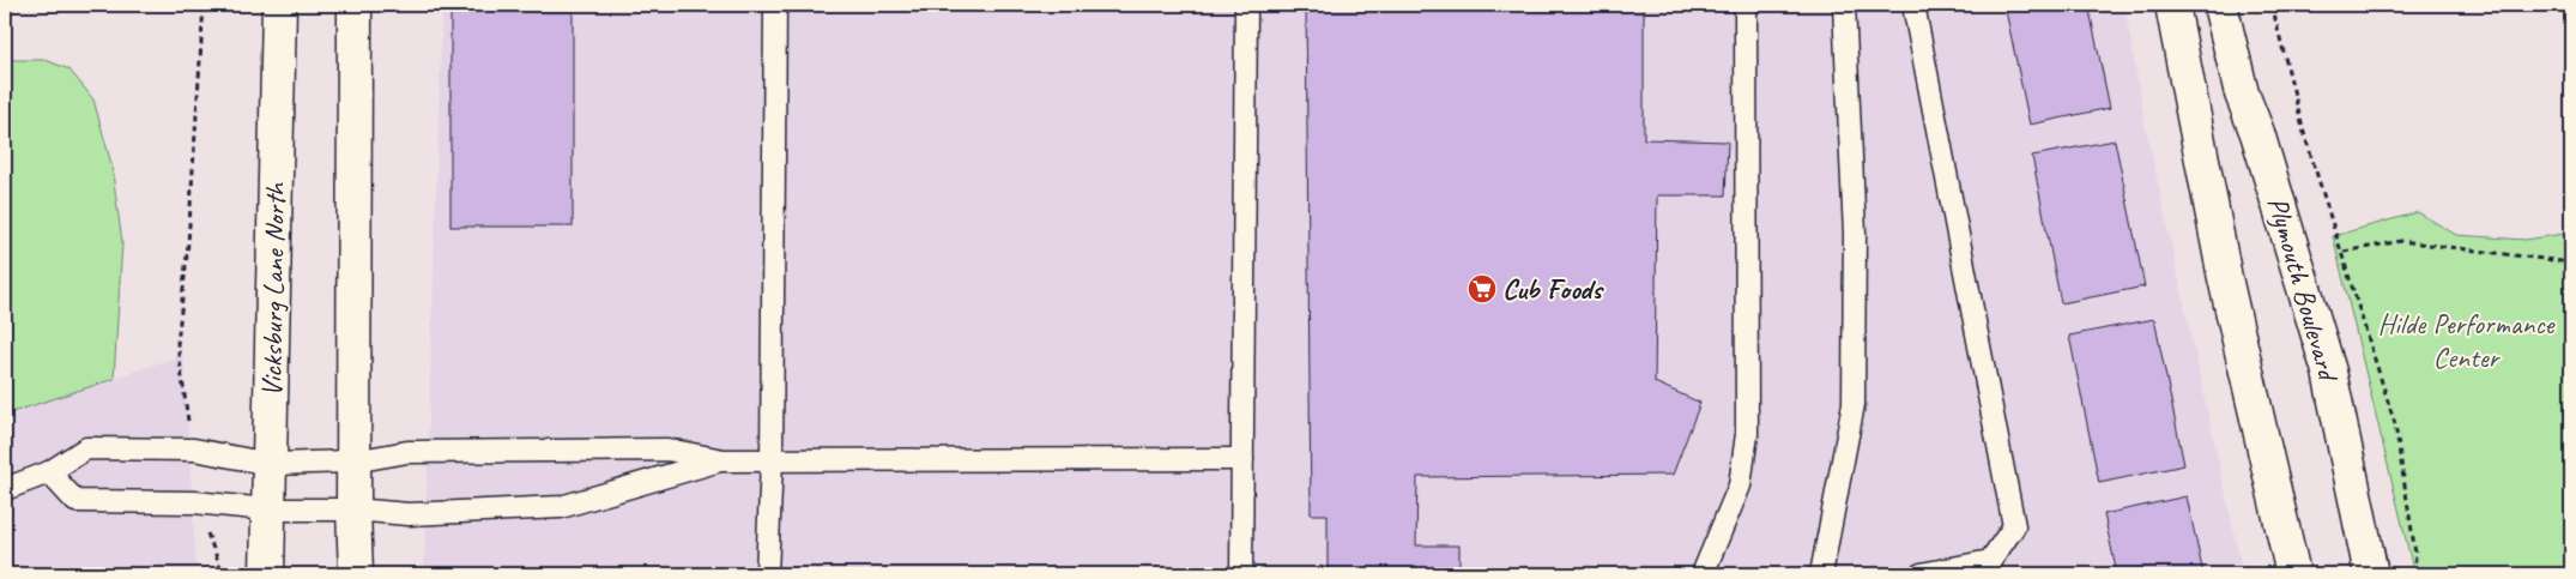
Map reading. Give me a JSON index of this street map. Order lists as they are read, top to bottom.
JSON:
{
  "streets": {
    "street": ["Plymouth Boulevard", "Vicksburg Lane North"]
  },
  "parks": ["Hilde Performance Center"],
  "places": {
    "supermarket": ["Cub Foods"]
  }
}
